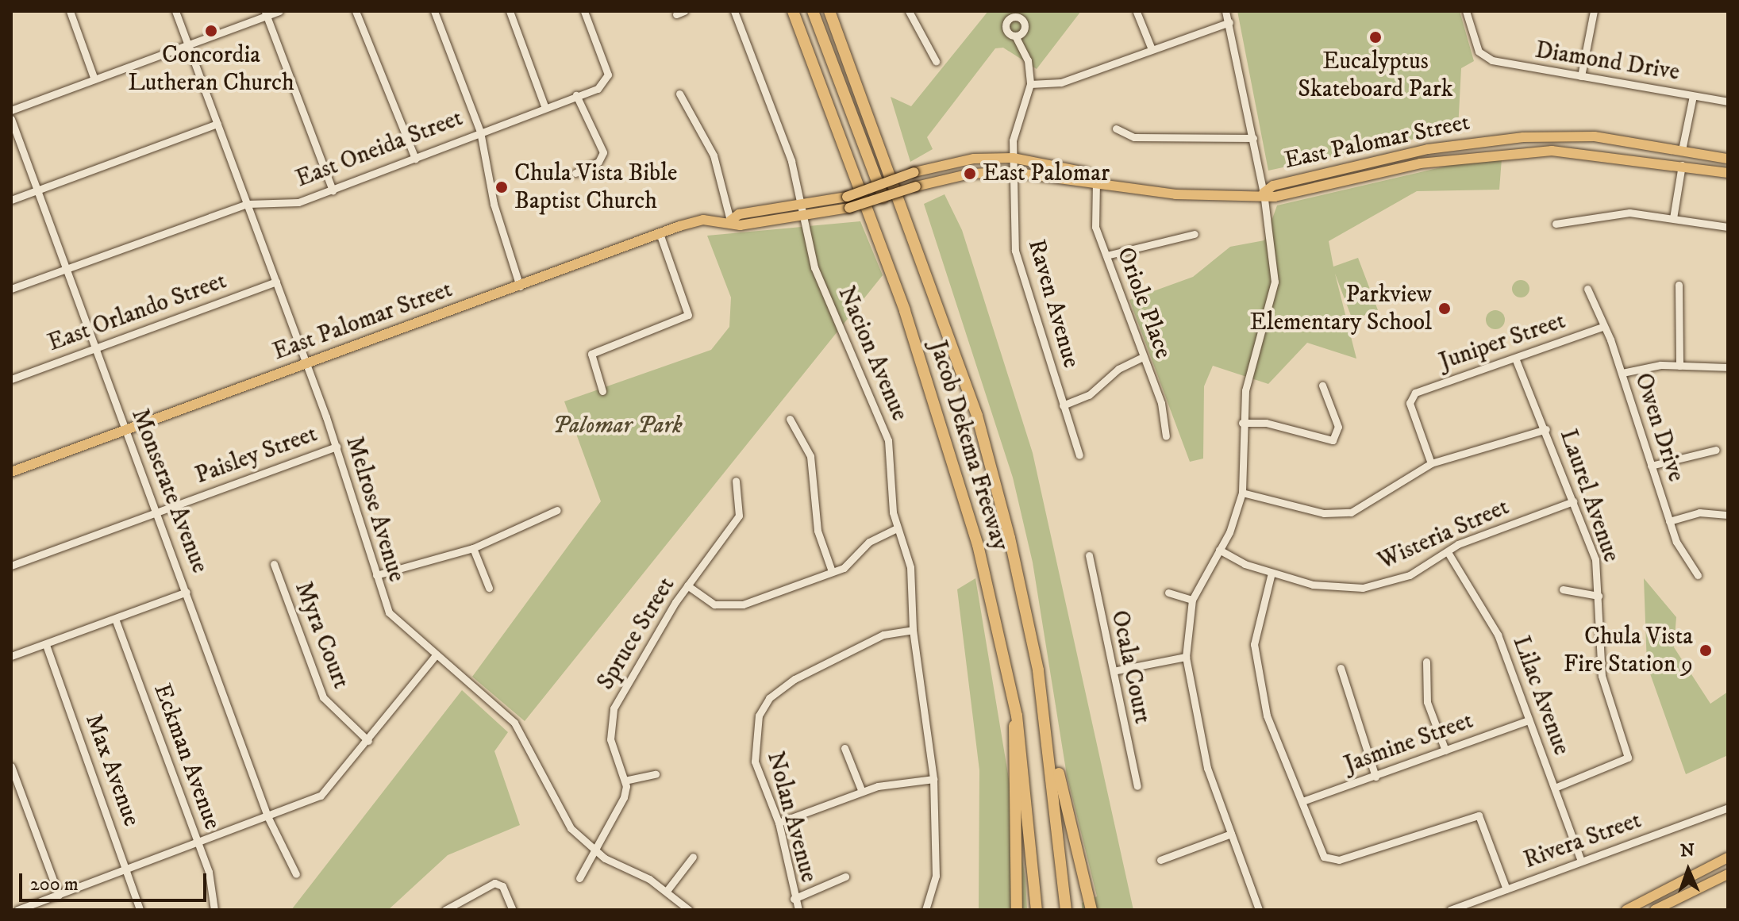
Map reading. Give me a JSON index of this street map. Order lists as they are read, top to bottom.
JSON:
{
  "streets": {
    "highway": ["Jacob Dekema Freeway"],
    "main road": ["East Palomar Street"],
    "street": [
      "Diamond Drive",
      "East Oneida Street",
      "Oriole Place",
      "Raven Avenue",
      "East Orlando Street",
      "Juniper Street",
      "Nacion Avenue",
      "Owen Drive",
      "Paisley Street",
      "Monserate Avenue",
      "Laurel Avenue",
      "Melrose Avenue",
      "Wisteria Street",
      "Spruce Street",
      "Myra Court",
      "Ocala Court",
      "Lilac Avenue",
      "Jasmine Street",
      "Eckman Avenue",
      "Max Avenue",
      "Nolan Avenue",
      "Rivera Street"
    ]
  },
  "crossings": [
    ["East Palomar Street", "Oriole Place"],
    ["East Palomar Street", "Raven Avenue"],
    ["East Palomar Street", "Nacion Avenue"],
    ["East Palomar Street", "Monserate Avenue"],
    ["East Palomar Street", "Melrose Avenue"],
    ["East Oneida Street", "Monserate Avenue"],
    ["East Oneida Street", "Melrose Avenue"],
    ["East Orlando Street", "Monserate Avenue"],
    ["East Orlando Street", "Melrose Avenue"],
    ["Juniper Street", "Owen Drive"],
    ["Juniper Street", "Laurel Avenue"],
    ["Nacion Avenue", "Nolan Avenue"],
    ["Paisley Street", "Monserate Avenue"],
    ["Paisley Street", "Melrose Avenue"],
    ["Laurel Avenue", "Wisteria Street"],
    ["Laurel Avenue", "Lilac Avenue"],
    ["Melrose Avenue", "Spruce Street"],
    ["Wisteria Street", "Lilac Avenue"],
    ["Lilac Avenue", "Jasmine Street"],
    ["Lilac Avenue", "Rivera Street"]
  ],
  "parks": ["Palomar Park"],
  "places": [
    "Concordia Lutheran Church",
    "Eucalyptus Skateboard Park",
    "East Palomar",
    "Chula Vista Bible Baptist Church",
    "Parkview Elementary School",
    "Chula Vista Fire Station 9"
  ],
  "scale_bar": "200 m",
  "north": "top"
}
